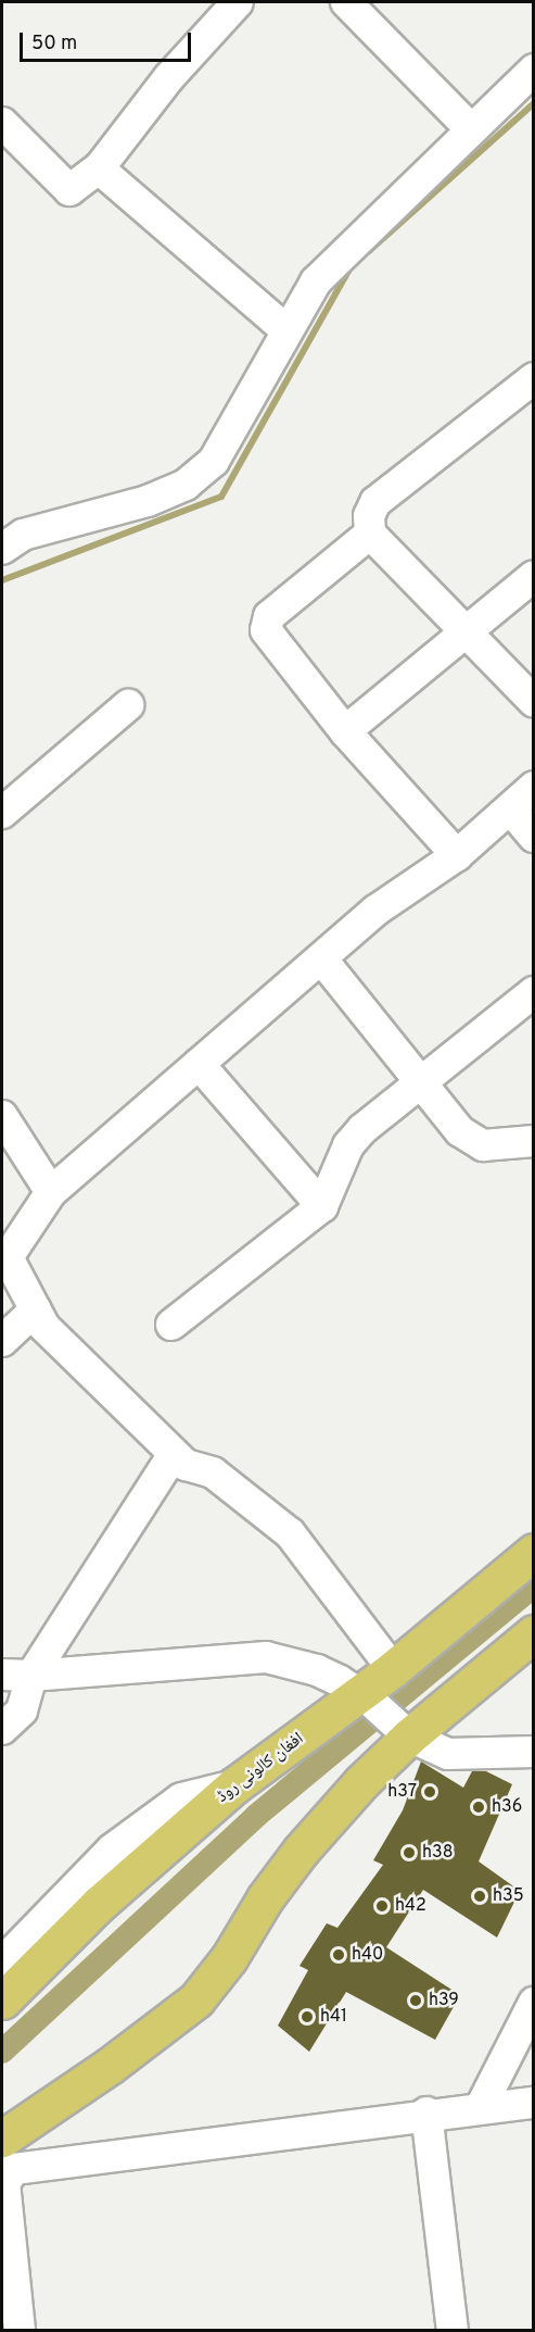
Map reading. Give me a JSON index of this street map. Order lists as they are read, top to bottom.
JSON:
{
  "streets": {
    "main road": ["افغان کالونی روڈ"]
  },
  "places": [
    "h37",
    "h36",
    "h38",
    "h35",
    "h42",
    "h40",
    "h39",
    "h41"
  ],
  "scale_bar": "50 m"
}
